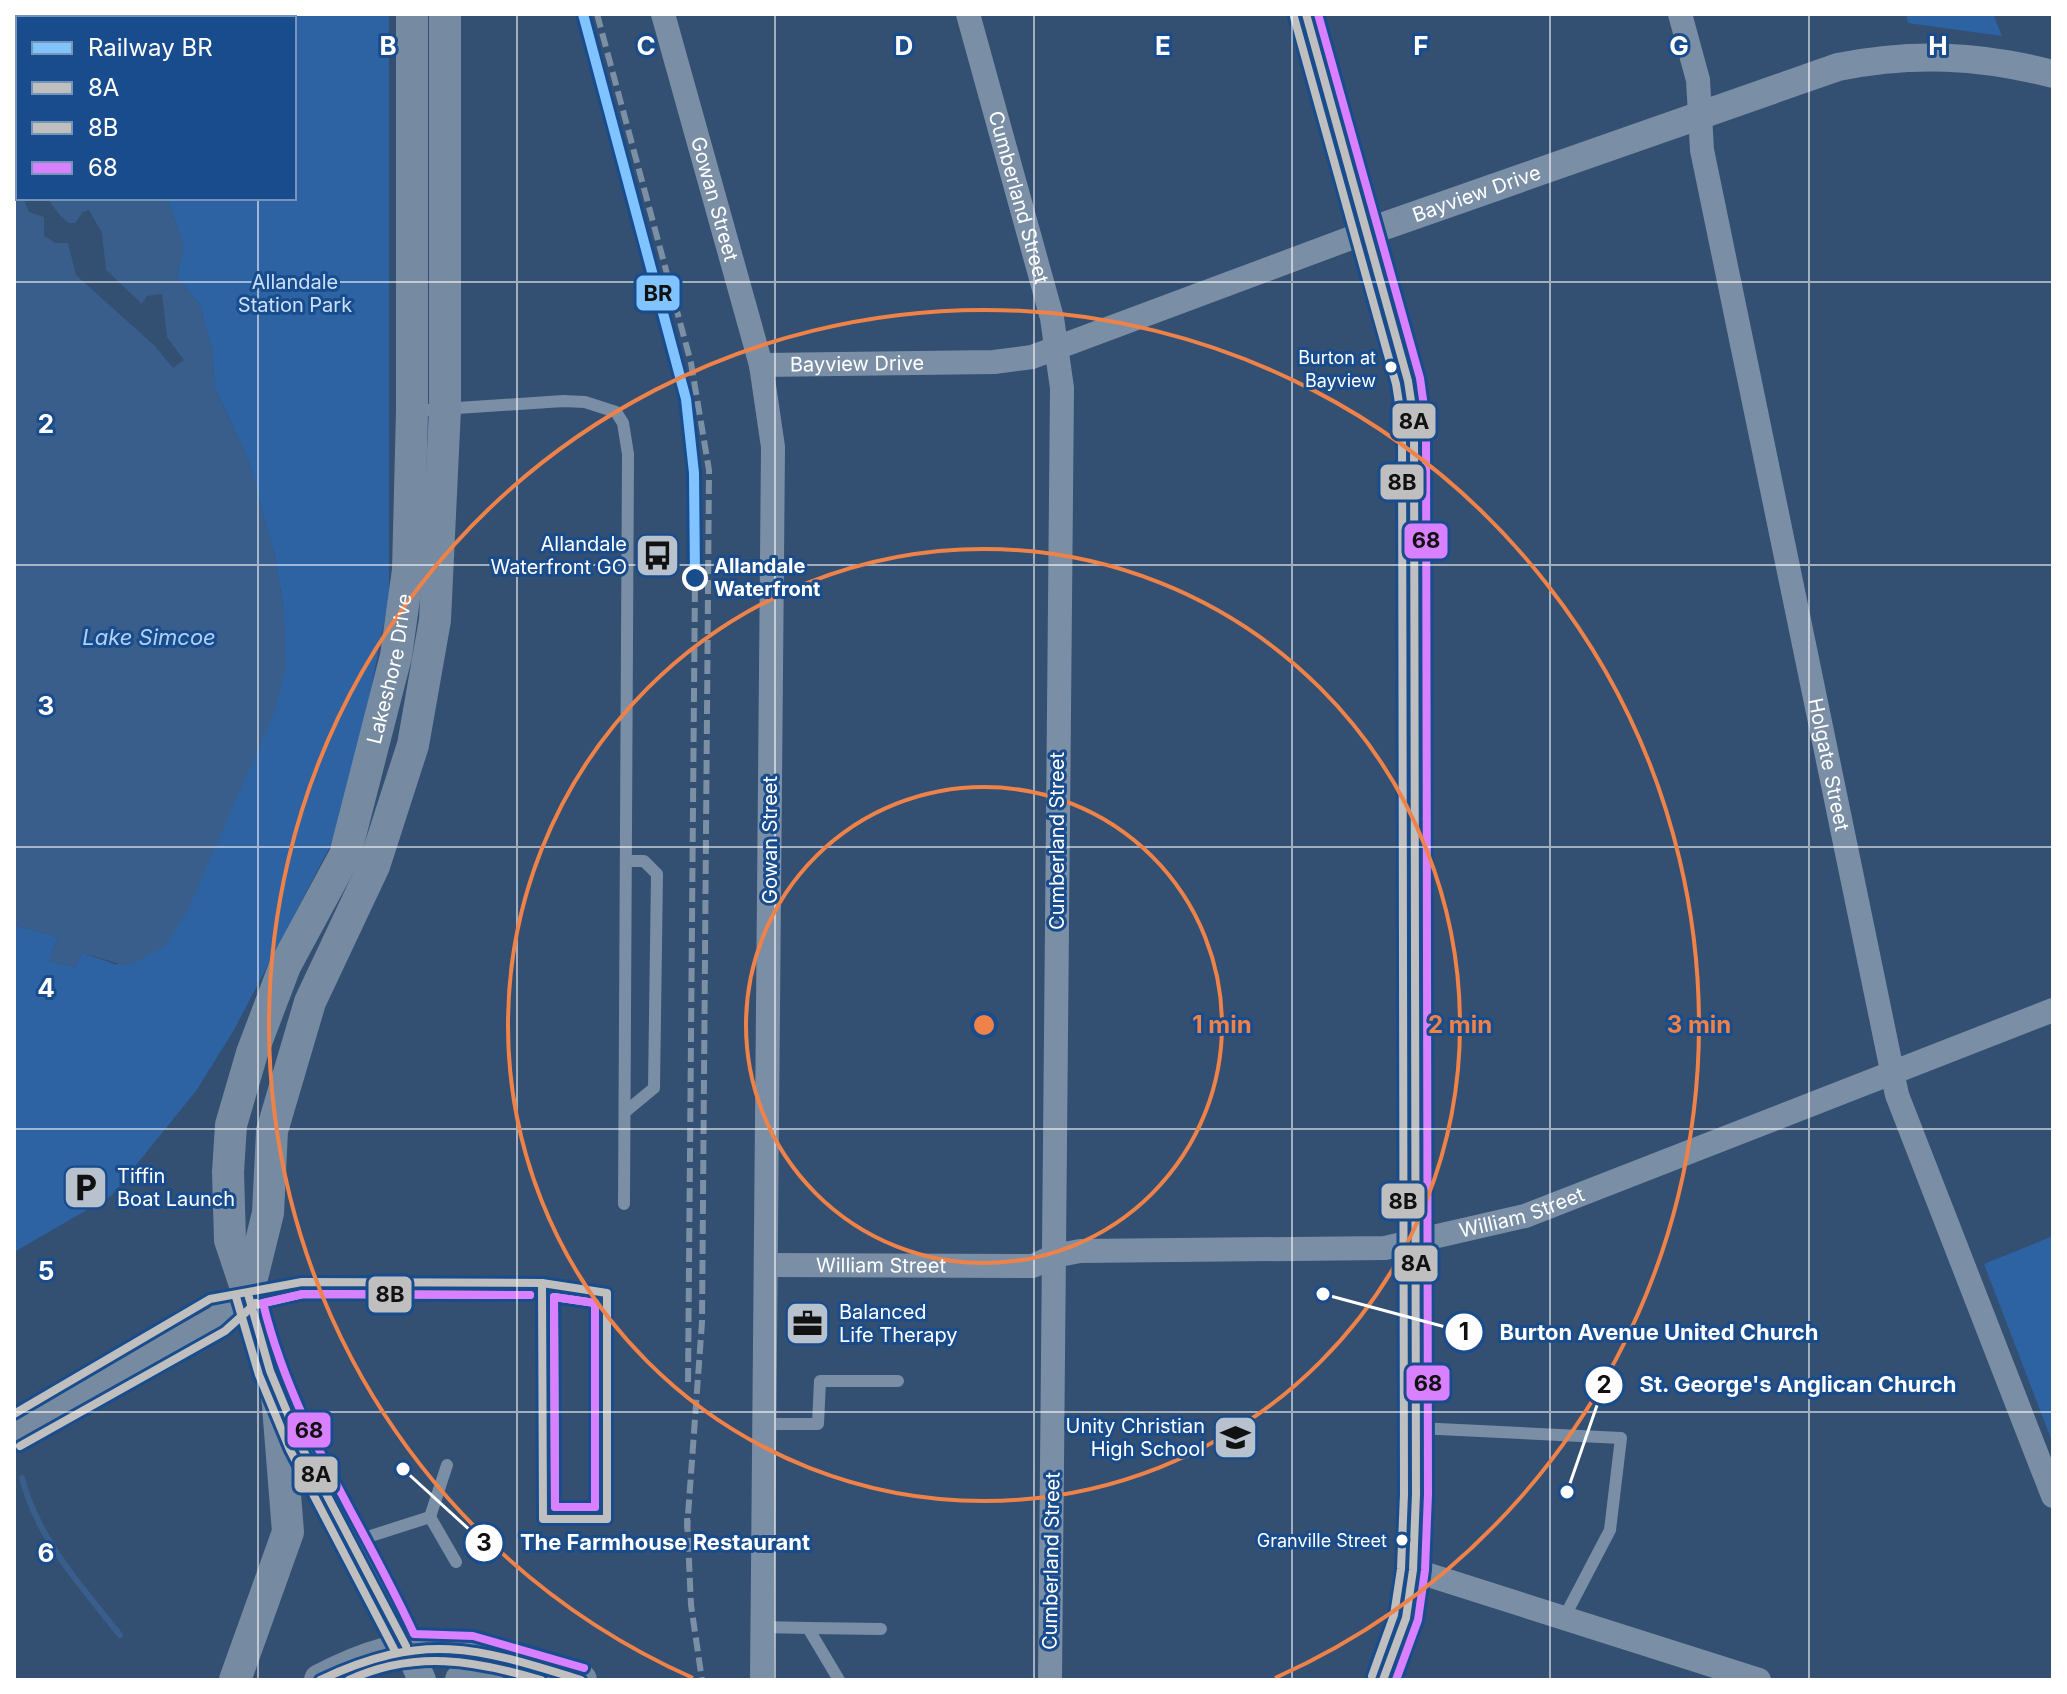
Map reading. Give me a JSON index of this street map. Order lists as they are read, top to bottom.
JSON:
{
  "streets": {
    "main road": ["Lakeshore Drive"],
    "street": [
      "Bayview Drive",
      "Cumberland Street",
      "Gowan Street",
      "Holgate Street",
      "William Street"
    ]
  },
  "crossings": [
    ["Bayview Drive", "Cumberland Street"],
    ["Bayview Drive", "Gowan Street"],
    ["Bayview Drive", "Holgate Street"],
    ["Cumberland Street", "William Street"],
    ["Gowan Street", "William Street"],
    ["Holgate Street", "William Street"]
  ],
  "water": ["Lake Simcoe"],
  "parks": ["Allandale Station Park"],
  "places": {
    "other": [
      "Burton at Bayview",
      "Allandale Waterfront",
      "Burton Avenue United Church",
      "The Farmhouse Restaurant",
      "St. George's Anglican Church",
      "Granville Street"
    ],
    "bus stop": ["Allandale Waterfront GO"],
    "parking": ["Tiffin Boat Launch"],
    "office": ["Balanced Life Therapy"],
    "school or university": ["Unity Christian High School"]
  },
  "lines": [
    "rail line BR",
    "transit line 8A",
    "transit line 68",
    "transit line 8B"
  ],
  "legend": [
    "Railway BR",
    "8A",
    "8B",
    "68"
  ],
  "grid": {
    "columns": [
      "B",
      "C",
      "D",
      "E",
      "F",
      "G",
      "H"
    ],
    "rows": [
      "2",
      "3",
      "4",
      "5",
      "6"
    ]
  },
  "rings": ["1 min", "2 min", "3 min"]
}
